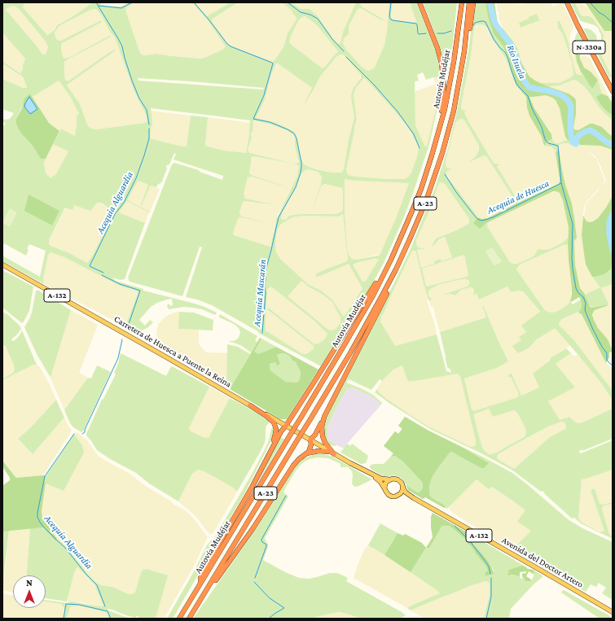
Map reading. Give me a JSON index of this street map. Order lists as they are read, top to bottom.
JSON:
{
  "streets": {
    "highway": ["N-330a", "Autovía Mudéjar", "A-23"],
    "main road": ["A-132", "Carretera de Huesca a Puente la Reina", "Avenida del Doctor Artero"]
  },
  "crossings": [
    ["A-132", "Carretera de Huesca a Puente la Reina"],
    ["A-132", "Avenida del Doctor Artero"]
  ],
  "water": [
    "Río Isuela",
    "Acequia de Huesca",
    "Acequia Alguardia",
    "Acequia Mascarán"
  ],
  "north": "top"
}
